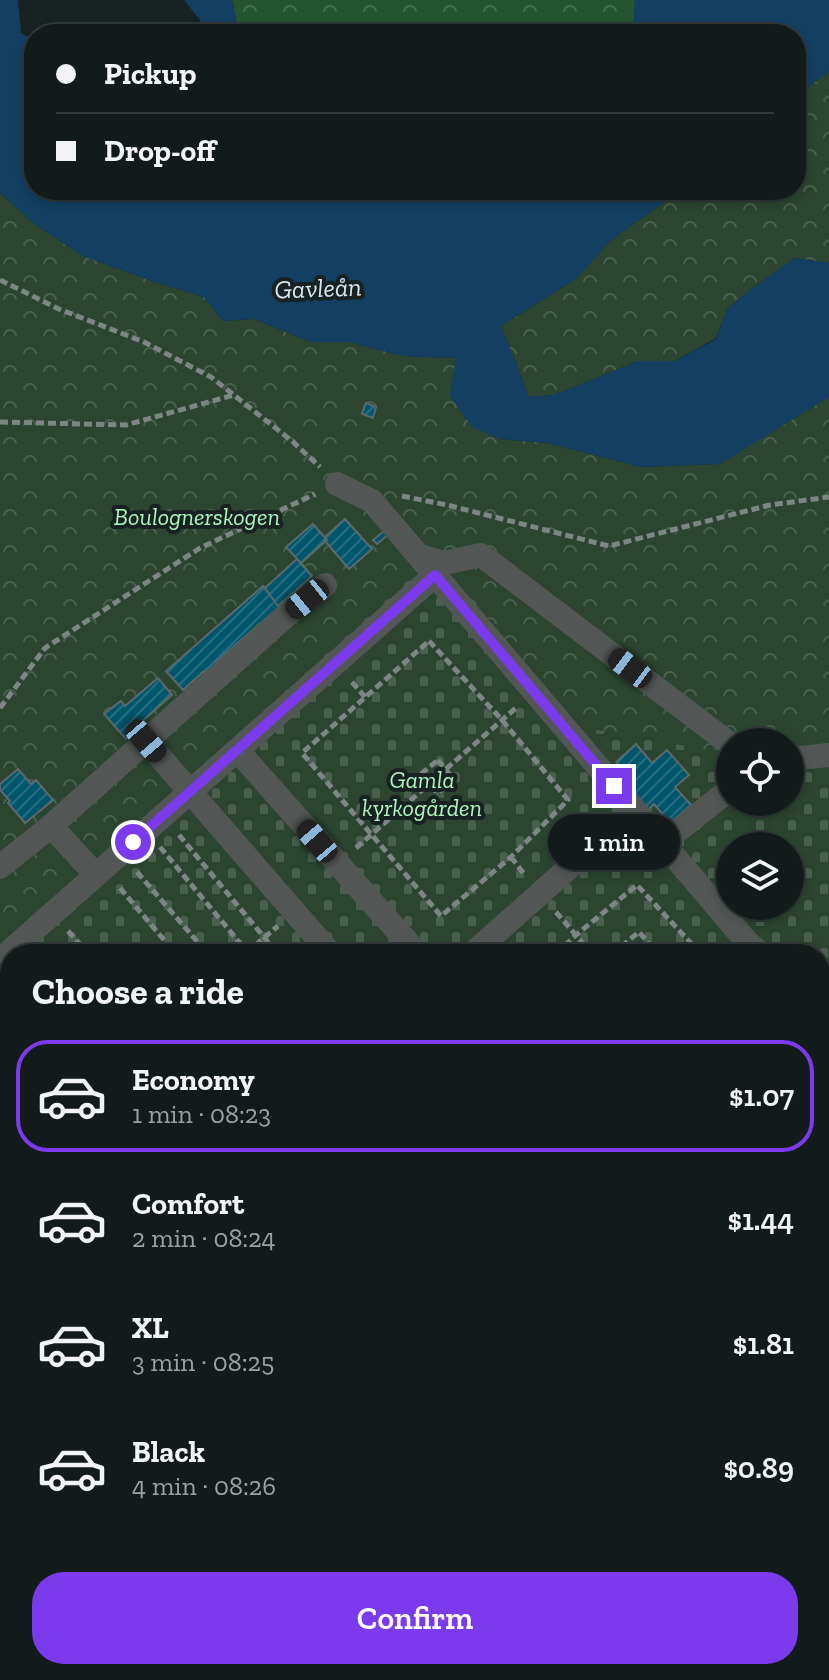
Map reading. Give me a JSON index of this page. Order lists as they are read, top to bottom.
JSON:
{
  "water": ["Gavleån"],
  "parks": ["Boulognerskogen", "Gamla kyrkogården"],
  "page": {
    "banner": ["Pickup", "Drop-off"],
    "bubble": "1 min",
    "heading": "Choose a ride",
    "list": [
      {
        "name": "Economy",
        "note": "1 min · 08:23",
        "value": "$1.07"
      },
      {
        "name": "Comfort",
        "note": "2 min · 08:24",
        "value": "$1.44"
      },
      {
        "name": "XL",
        "note": "3 min · 08:25",
        "value": "$1.81"
      },
      {
        "name": "Black",
        "note": "4 min · 08:26",
        "value": "$0.89"
      }
    ],
    "buttons": "Confirm"
  }
}
